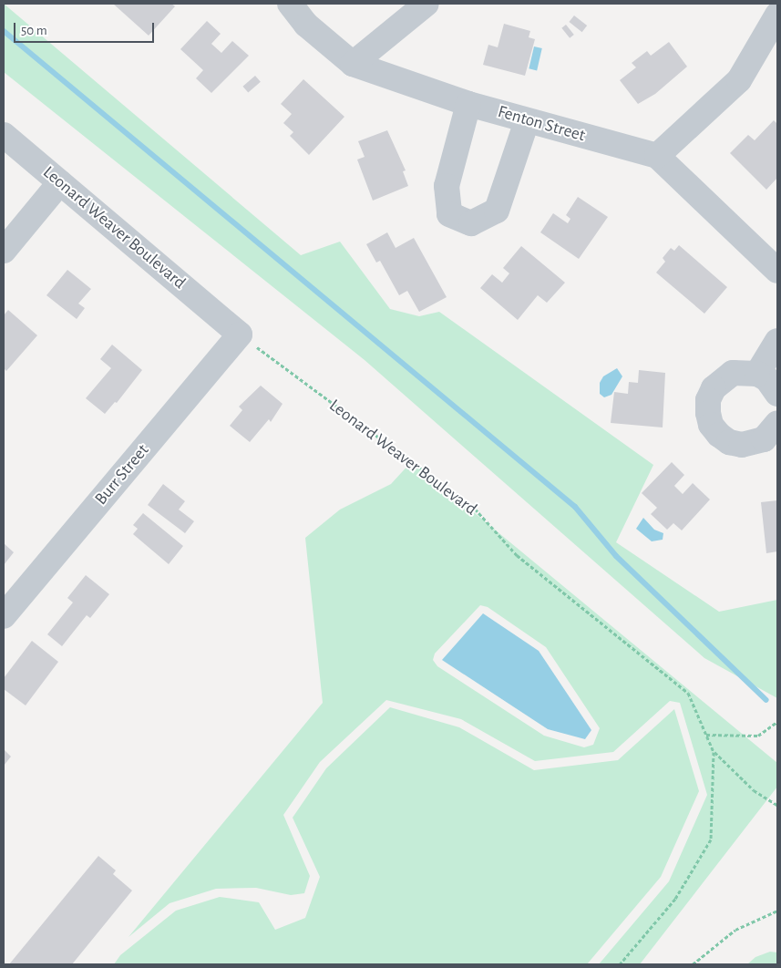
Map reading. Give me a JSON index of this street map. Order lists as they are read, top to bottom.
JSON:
{
  "streets": {
    "street": ["Fenton Street", "Leonard Weaver Boulevard", "Burr Street"]
  },
  "crossings": [
    ["Leonard Weaver Boulevard", "Burr Street"]
  ],
  "scale_bar": "50 m"
}
